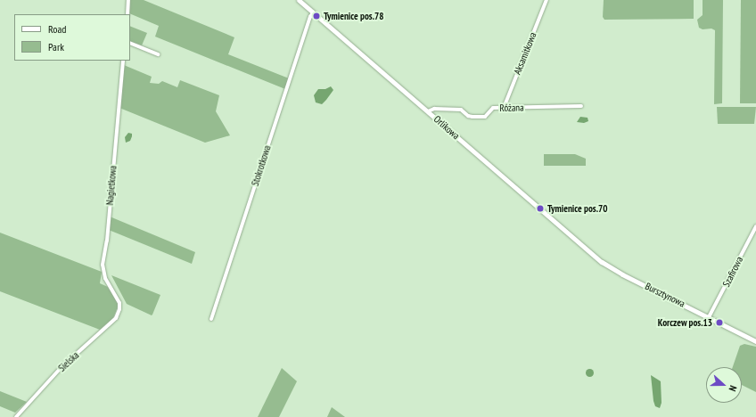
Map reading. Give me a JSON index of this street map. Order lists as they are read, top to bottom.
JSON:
{
  "streets": {
    "street": [
      "Aksamitkowa",
      "Różana",
      "Orlikowa",
      "Stokrotkowa",
      "Nagietkowa",
      "Szafirowa",
      "Bursztynowa",
      "Sielska"
    ]
  },
  "crossings": [
    ["Aksamitkowa", "Różana"],
    ["Różana", "Orlikowa"],
    ["Orlikowa", "Stokrotkowa"],
    ["Orlikowa", "Bursztynowa"],
    ["Nagietkowa", "Sielska"],
    ["Szafirowa", "Bursztynowa"]
  ],
  "places": ["Tymienice pos.78", "Tymienice pos.70", "Korczew pos.13"],
  "legend": ["Road", "Park"],
  "north": "right"
}
